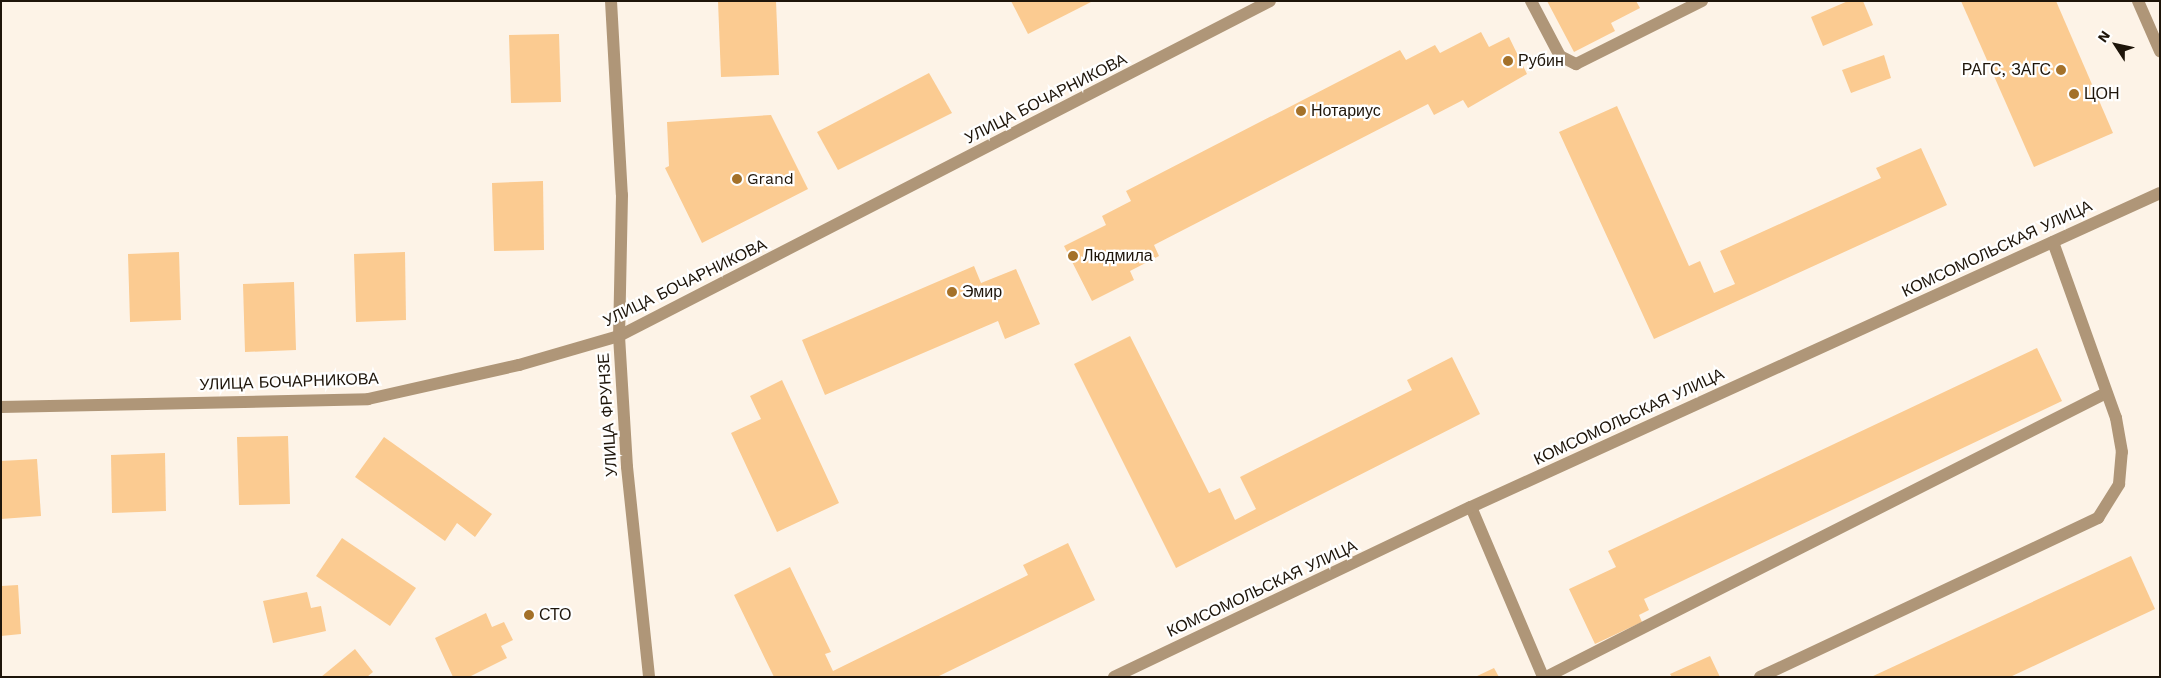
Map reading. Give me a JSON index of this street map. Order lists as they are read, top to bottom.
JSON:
{
  "streets": {
    "street": ["УЛИЦА БОЧАРНИКОВА", "КОМСОМОЛЬСКАЯ УЛИЦА", "УЛИЦА ФРУНЗЕ"]
  },
  "crossings": [
    ["УЛИЦА БОЧАРНИКОВА", "УЛИЦА ФРУНЗЕ"]
  ],
  "places": [
    "Рубин",
    "РАГС, ЗАГС",
    "ЦОН",
    "Нотариус",
    "Grand",
    "Людмила",
    "Эмир",
    "СТО"
  ],
  "north": "top left"
}
